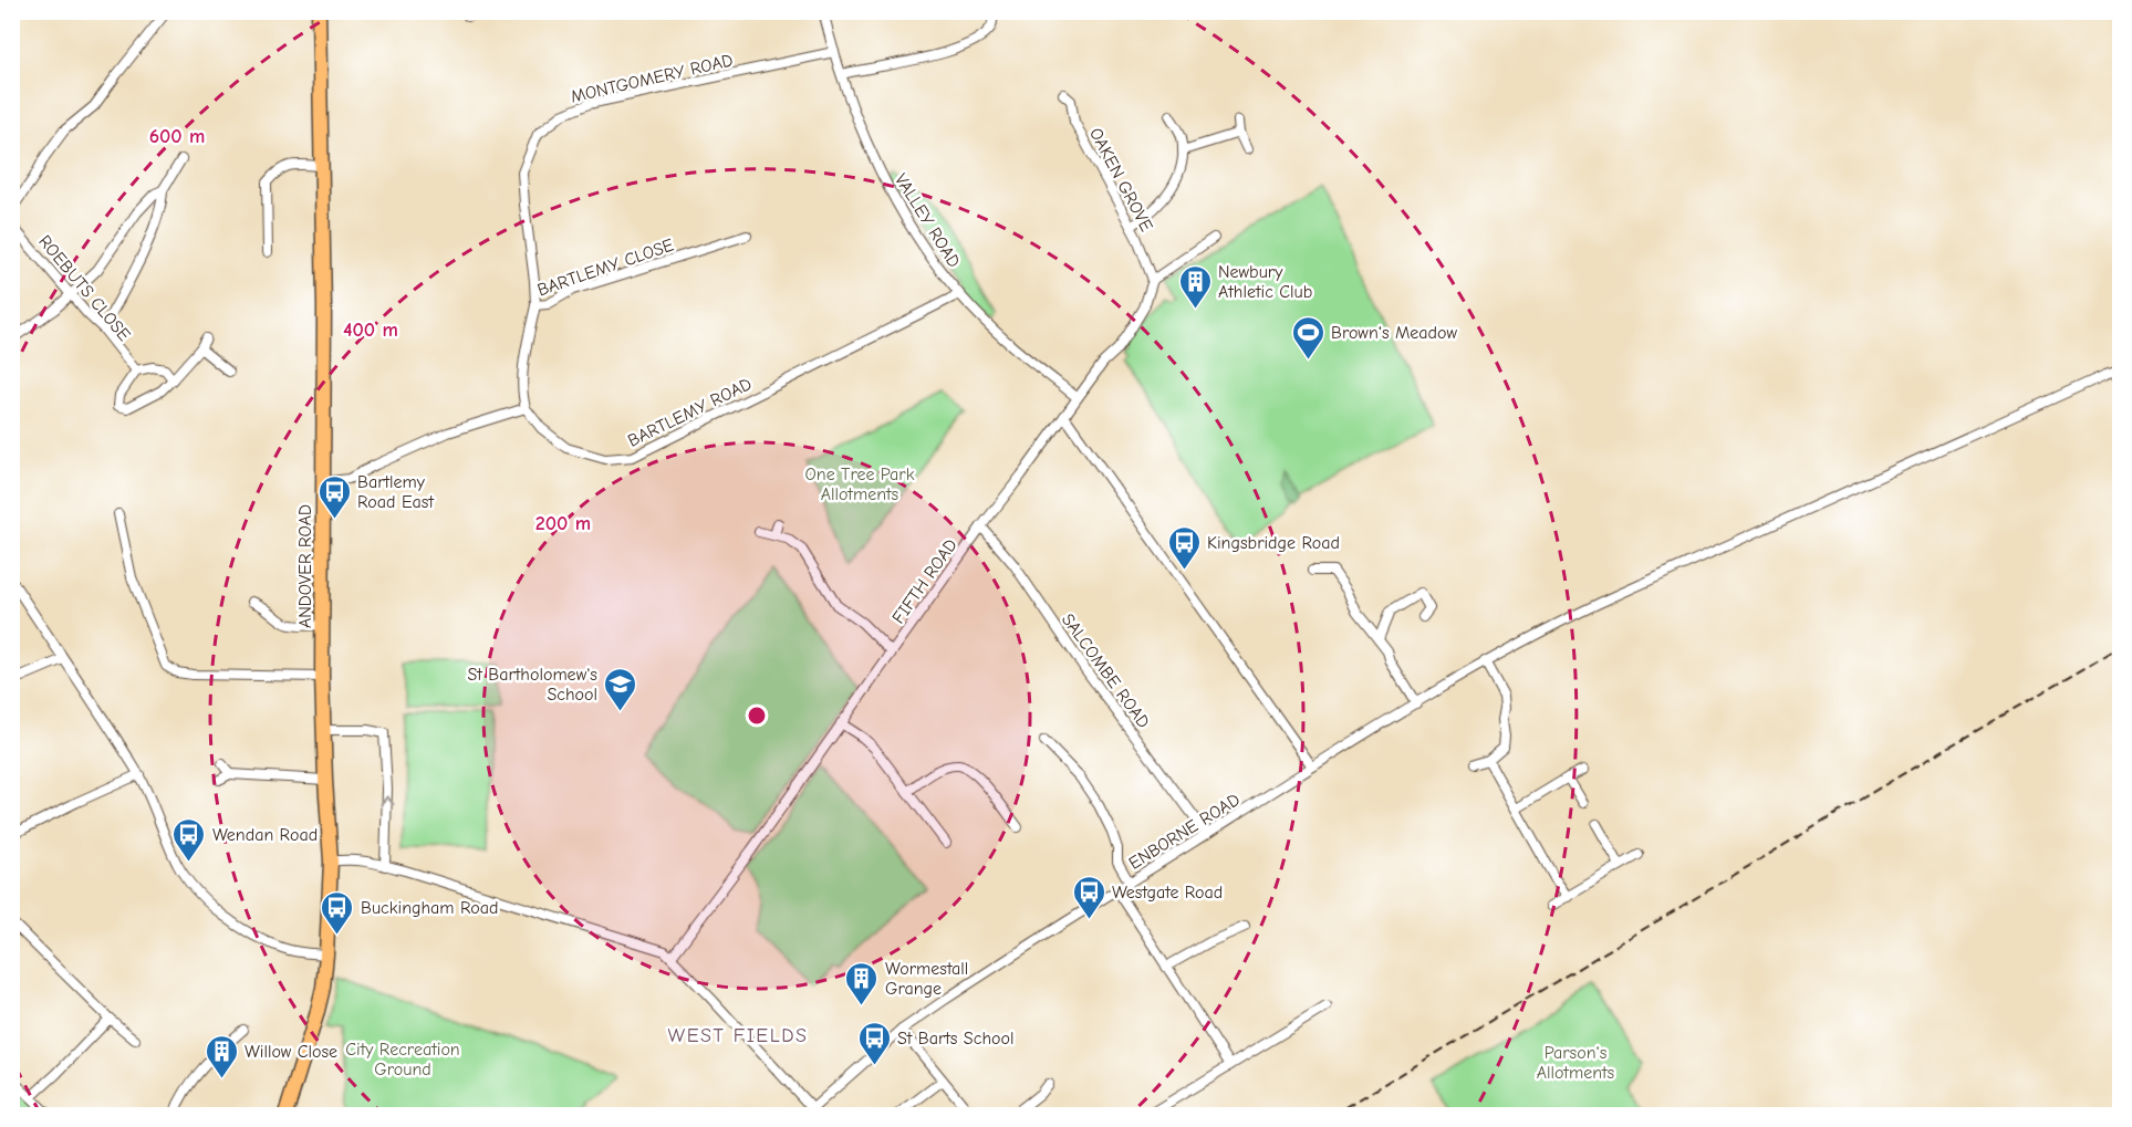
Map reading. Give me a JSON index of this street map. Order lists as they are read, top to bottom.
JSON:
{
  "streets": {
    "main road": ["ANDOVER ROAD"],
    "street": [
      "MONTGOMERY ROAD",
      "OAKEN GROVE",
      "VALLEY ROAD",
      "BARTLEMY CLOSE",
      "ROEBUTS CLOSE",
      "BARTLEMY ROAD",
      "FIFTH ROAD",
      "SALCOMBE ROAD",
      "ENBORNE ROAD"
    ]
  },
  "crossings": [
    ["MONTGOMERY ROAD", "VALLEY ROAD"],
    ["MONTGOMERY ROAD", "BARTLEMY CLOSE"],
    ["OAKEN GROVE", "FIFTH ROAD"],
    ["VALLEY ROAD", "BARTLEMY ROAD"],
    ["VALLEY ROAD", "FIFTH ROAD"],
    ["BARTLEMY CLOSE", "BARTLEMY ROAD"],
    ["FIFTH ROAD", "SALCOMBE ROAD"],
    ["SALCOMBE ROAD", "ENBORNE ROAD"]
  ],
  "districts": ["WEST FIELDS"],
  "parks": ["One Tree Park Allotments", "City Recreation Ground", "Parson's Allotments"],
  "places": {
    "building": ["Newbury Athletic Club", "Wormestall Grange", "Willow Close"],
    "sports": ["Brown's Meadow"],
    "bus stop": [
      "Bartlemy Road East",
      "Kingsbridge Road",
      "Wendan Road",
      "Westgate Road",
      "Buckingham Road",
      "St Barts School"
    ],
    "school or university": ["St Bartholomew's School"]
  },
  "rings": ["600 m", "400 m", "200 m"]
}
